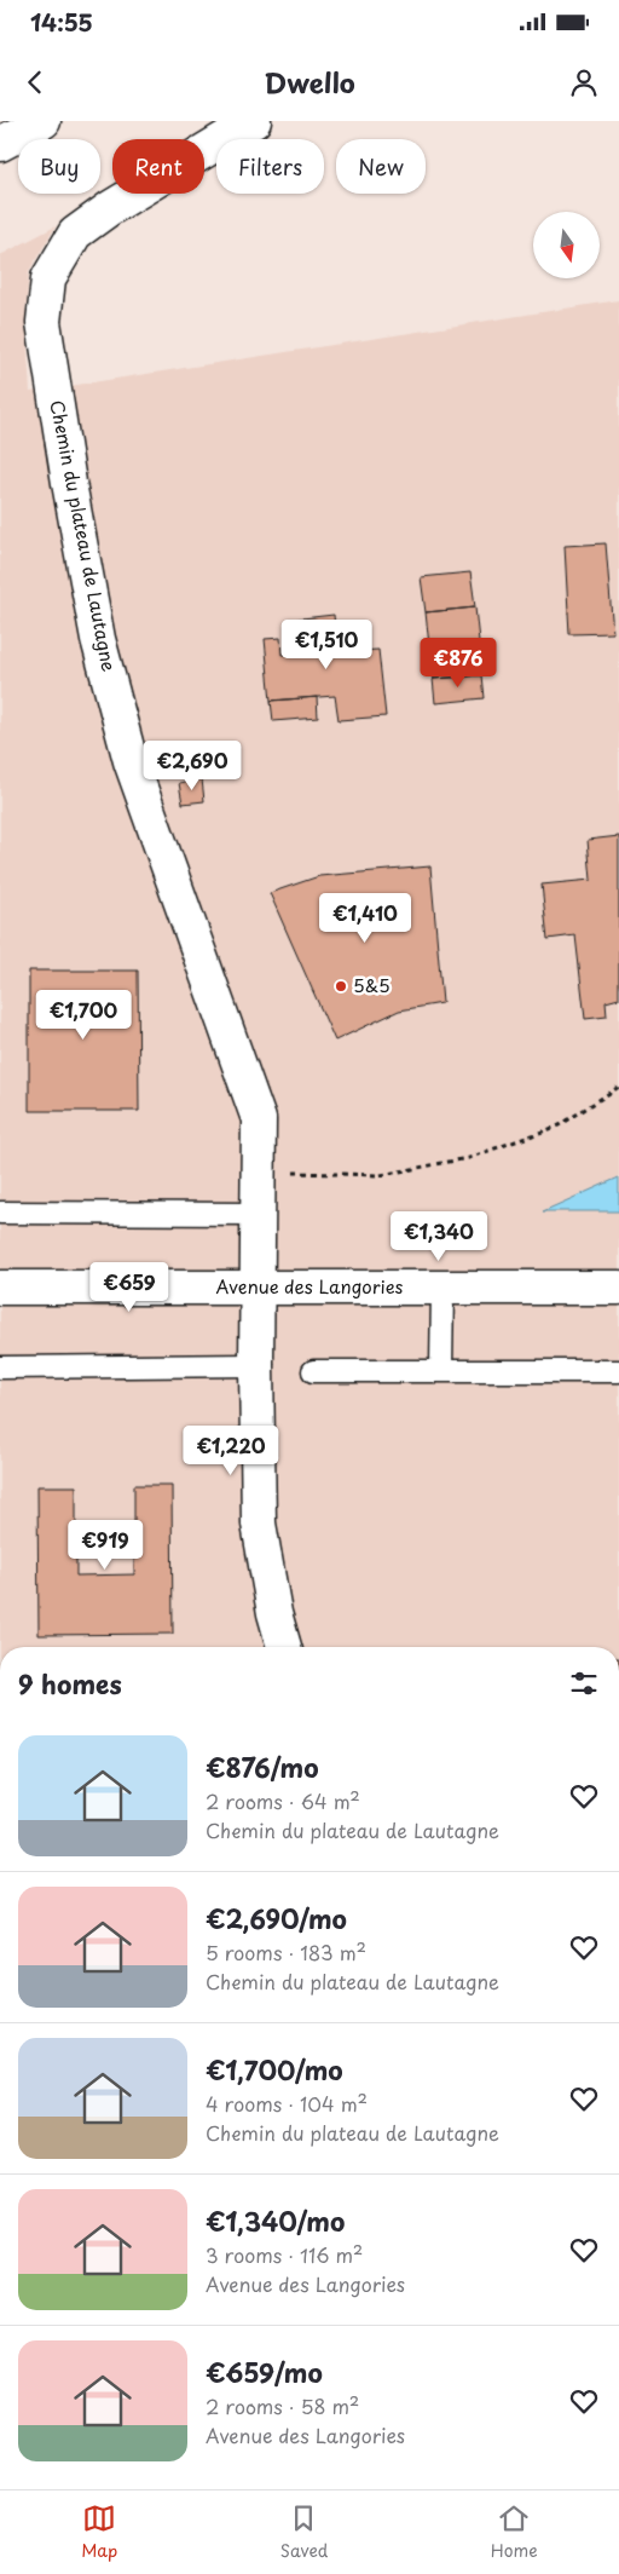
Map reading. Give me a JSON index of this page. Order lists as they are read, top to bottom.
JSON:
{
  "streets": {
    "main road": ["Chemin du plateau de Lautagne", "Avenue des Langories"]
  },
  "crossings": [
    ["Chemin du plateau de Lautagne", "Avenue des Langories"]
  ],
  "places": ["5&5"],
  "north": "bottom",
  "page": {
    "status": "14:55",
    "header": "Dwello",
    "chip": [
      "Buy",
      "Rent",
      "Filters",
      "New"
    ],
    "price": [
      "€1,510",
      "€876",
      "€2,690",
      "€1,410",
      "€1,700",
      "€1,340",
      "€659",
      "€1,220",
      "€919"
    ],
    "heading": "9 homes",
    "list": [
      {
        "name": "€876/mo",
        "note": "2 rooms · 64 m² · Chemin du plateau de Lautagne"
      },
      {
        "name": "€2,690/mo",
        "note": "5 rooms · 183 m² · Chemin du plateau de Lautagne"
      },
      {
        "name": "€1,700/mo",
        "note": "4 rooms · 104 m² · Chemin du plateau de Lautagne"
      },
      {
        "name": "€1,340/mo",
        "note": "3 rooms · 116 m² · Avenue des Langories"
      },
      {
        "name": "€659/mo",
        "note": "2 rooms · 58 m² · Avenue des Langories"
      }
    ],
    "tabs": ["Map", "Saved", "Home"]
  }
}
